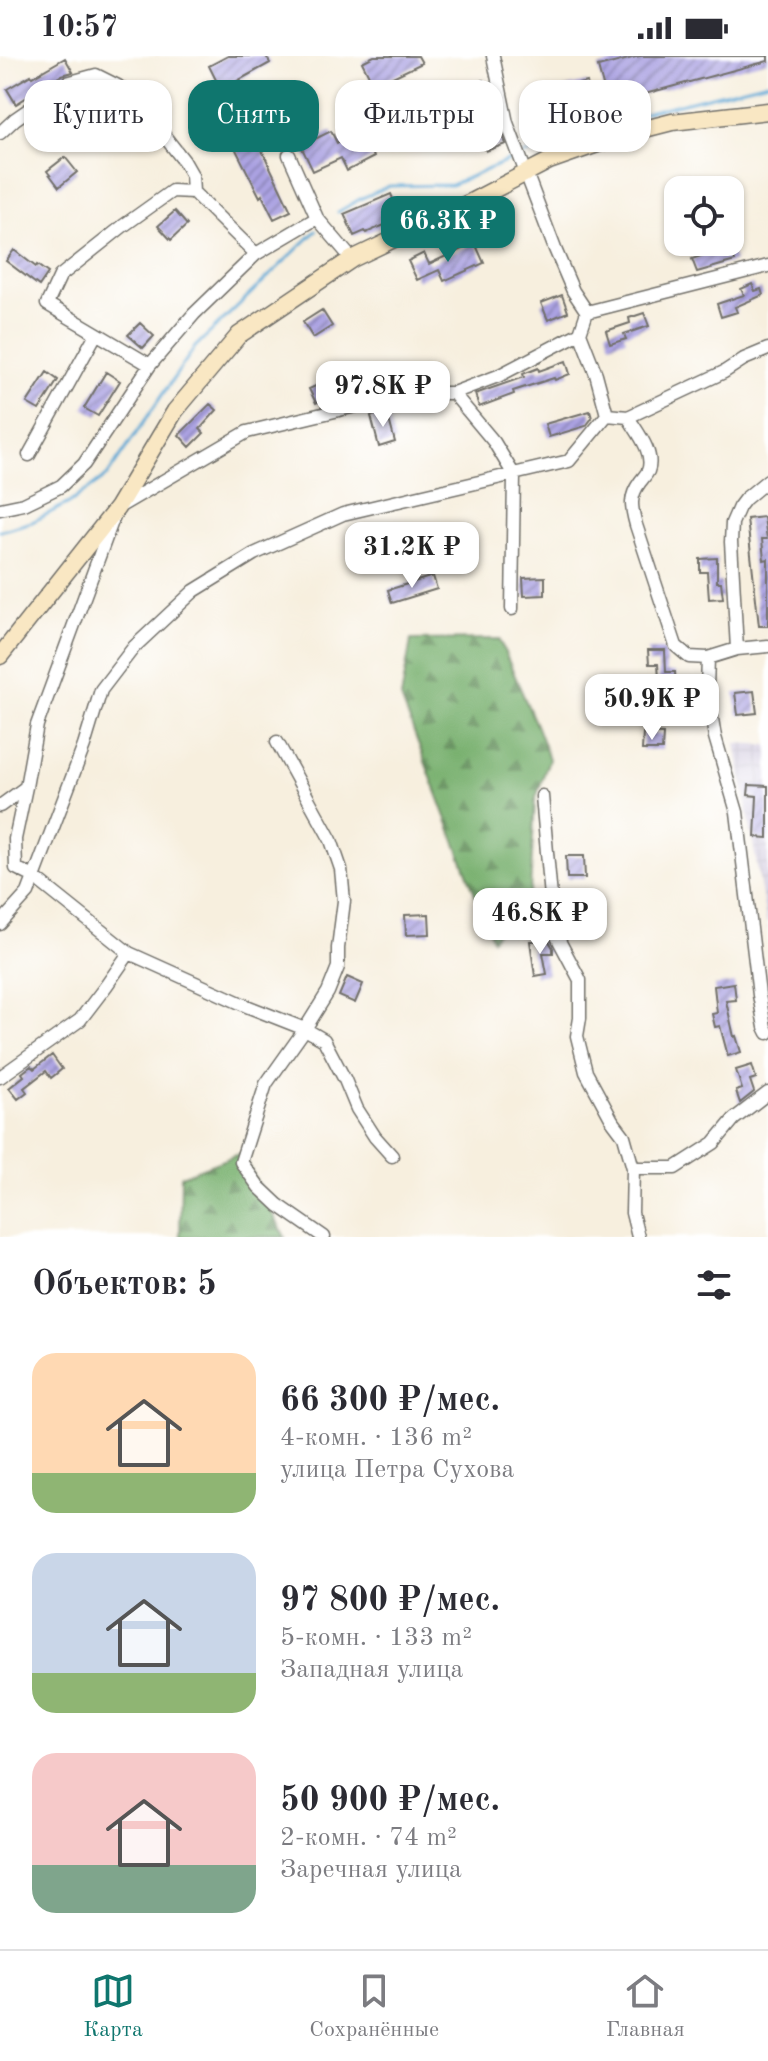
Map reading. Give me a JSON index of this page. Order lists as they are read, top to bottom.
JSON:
{
  "page": {
    "status": "10:57",
    "chip": [
      "Купить",
      "Снять",
      "Фильтры",
      "Новое"
    ],
    "price": [
      "66.3K ₽",
      "97.8K ₽",
      "31.2K ₽",
      "50.9K ₽",
      "46.8K ₽"
    ],
    "heading": "Объектов: 5",
    "list": [
      {
        "name": "66 300 ₽/мес.",
        "note": "4-комн. · 136 m² · улица Петра Сухова"
      },
      {
        "name": "97 800 ₽/мес.",
        "note": "5-комн. · 133 m² · Западная улица"
      },
      {
        "name": "50 900 ₽/мес.",
        "note": "2-комн. · 74 m² · Заречная улица"
      }
    ],
    "tabs": ["Карта", "Сохранённые", "Главная"]
  }
}
